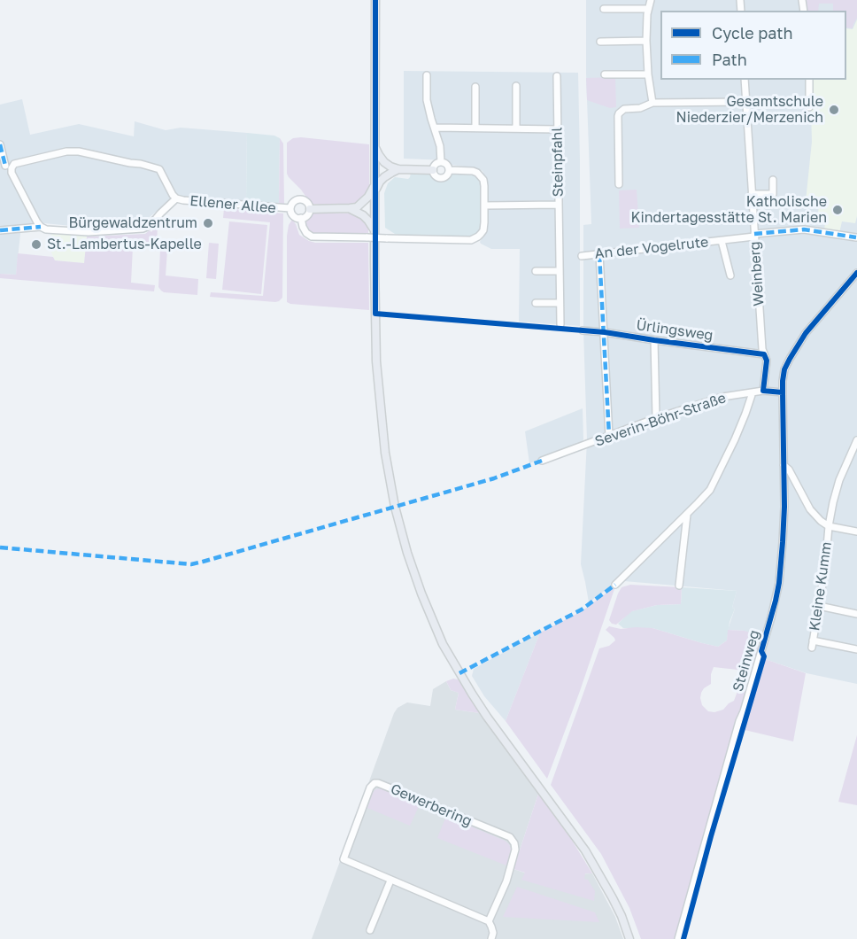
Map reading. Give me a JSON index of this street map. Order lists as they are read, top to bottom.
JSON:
{
  "streets": {
    "street": [
      "Steinpfahl",
      "Ellener Allee",
      "An der Vogelrute",
      "Weinberg",
      "Ürlingsweg",
      "Severin-Böhr-Straße",
      "Kleine Kumm",
      "Steinweg",
      "Gewerbering"
    ]
  },
  "crossings": [
    ["An der Vogelrute", "Weinberg"],
    ["Weinberg", "Ürlingsweg"],
    ["Weinberg", "Severin-Böhr-Straße"],
    ["Severin-Böhr-Straße", "Steinweg"]
  ],
  "places": [
    "Gesamtschule Niederzier/Merzenich",
    "Katholische Kindertagesstätte St. Marien",
    "Bürgewaldzentrum",
    "St.-Lambertus-Kapelle"
  ],
  "legend": ["Cycle path", "Path"]
}
